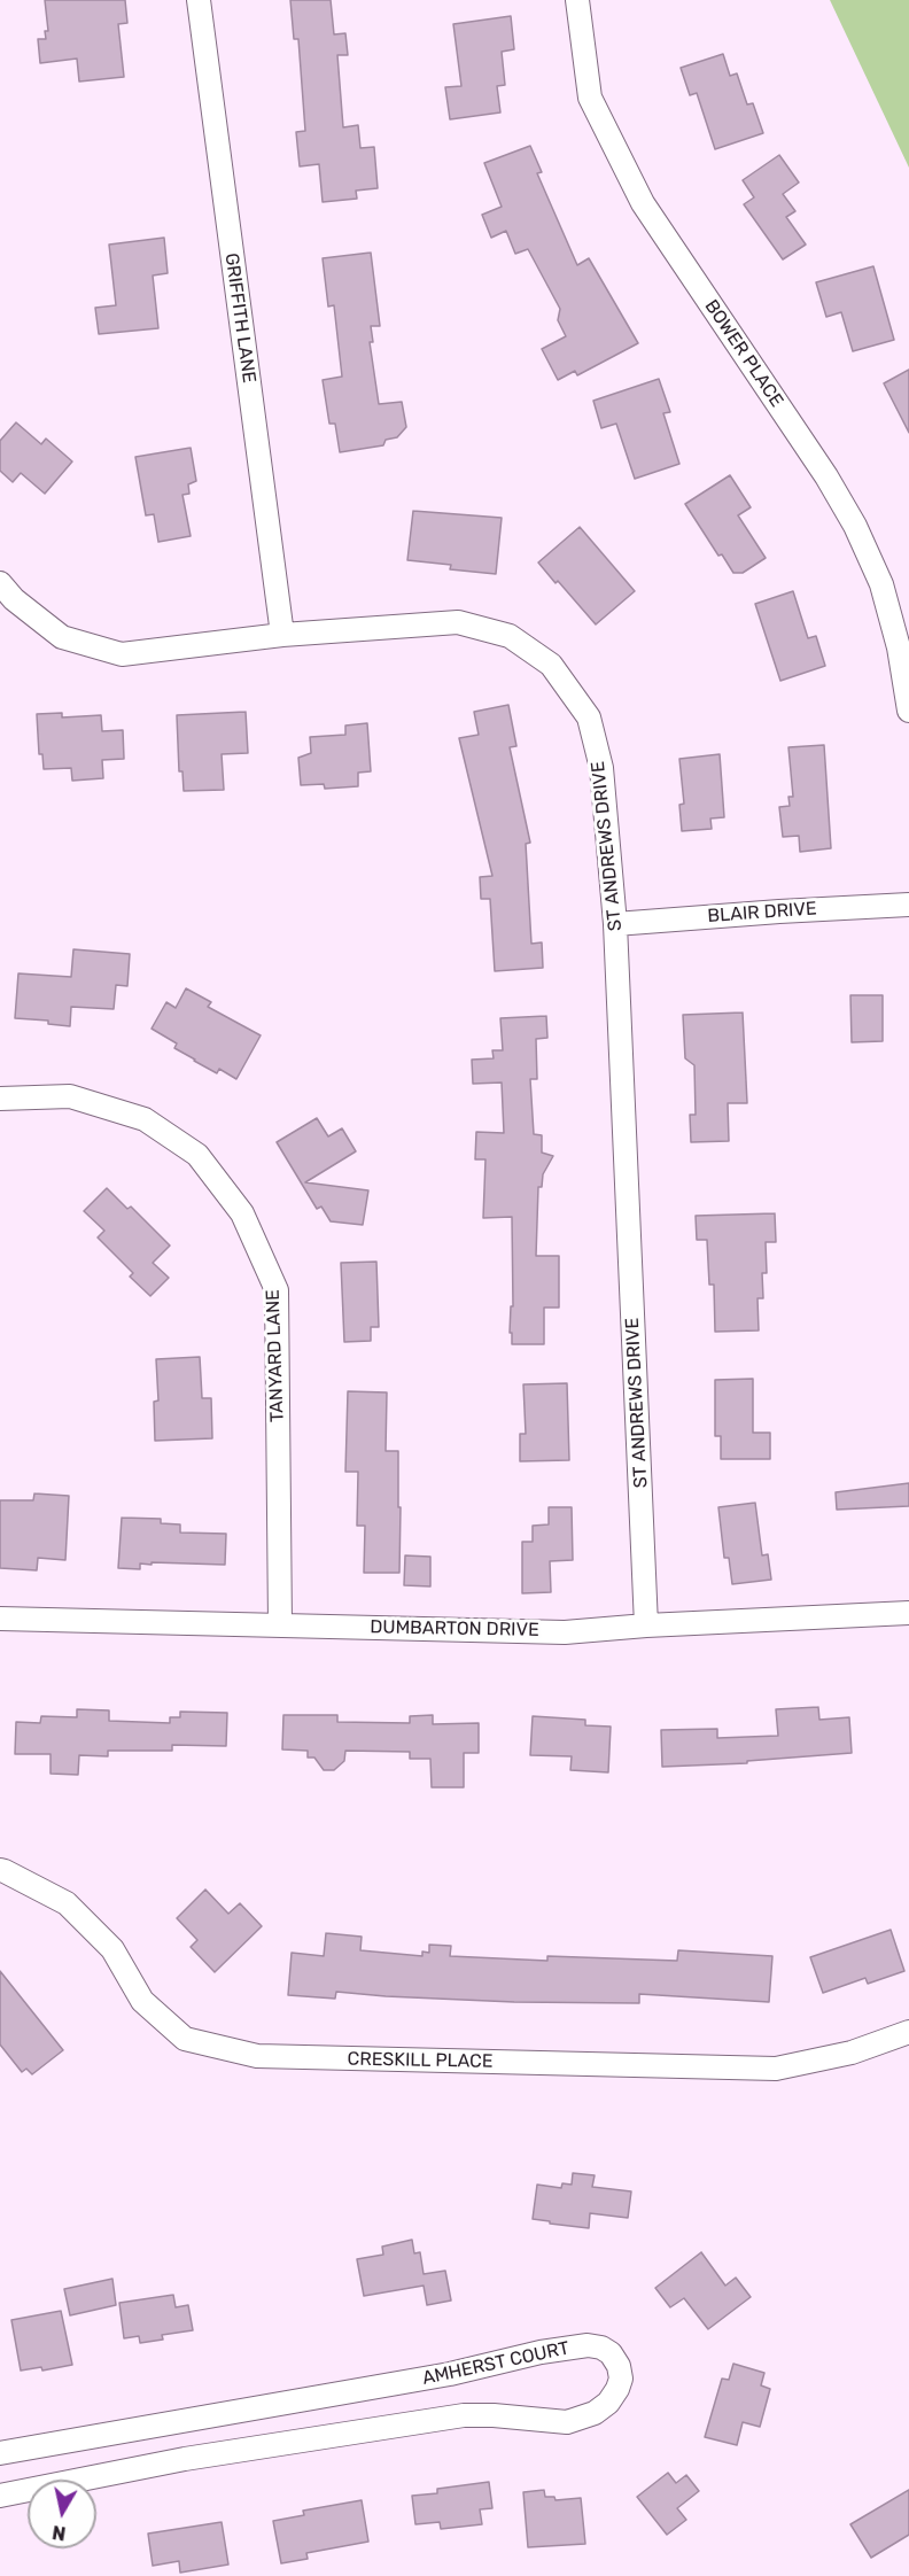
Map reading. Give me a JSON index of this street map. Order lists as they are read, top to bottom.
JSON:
{
  "streets": {
    "street": [
      "GRIFFITH LANE",
      "BOWER PLACE",
      "ST ANDREWS DRIVE",
      "BLAIR DRIVE",
      "TANYARD LANE",
      "DUMBARTON DRIVE",
      "CRESKILL PLACE",
      "AMHERST COURT"
    ]
  },
  "crossings": [
    ["GRIFFITH LANE", "ST ANDREWS DRIVE"],
    ["ST ANDREWS DRIVE", "BLAIR DRIVE"],
    ["ST ANDREWS DRIVE", "DUMBARTON DRIVE"],
    ["TANYARD LANE", "DUMBARTON DRIVE"]
  ],
  "north": "bottom"
}
